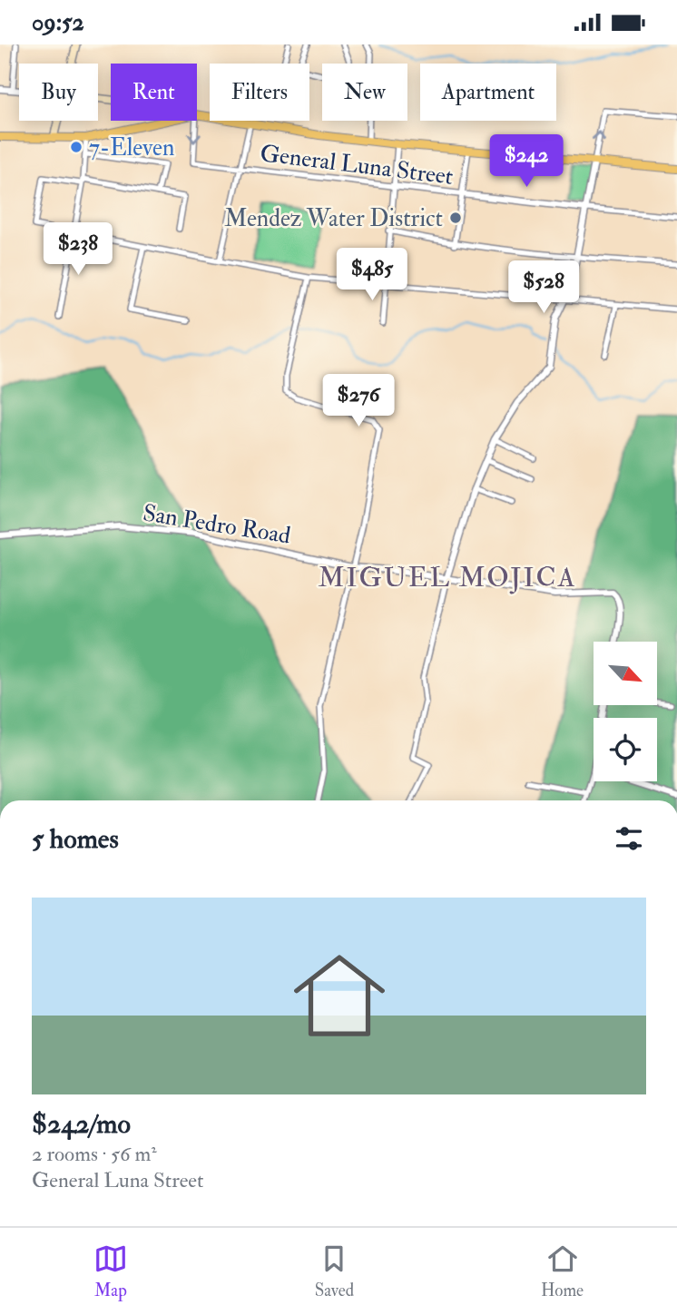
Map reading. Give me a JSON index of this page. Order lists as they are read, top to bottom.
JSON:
{
  "streets": {
    "street": ["General Luna Street", "San Pedro Road"]
  },
  "districts": ["MIGUEL MOJICA"],
  "places": ["7-Eleven", "Mendez Water District"],
  "north": "bottom right",
  "page": {
    "status": "09:52",
    "chip": [
      "Buy",
      "Rent",
      "Filters",
      "New",
      "Apartment"
    ],
    "price": [
      "$242",
      "$238",
      "$485",
      "$528",
      "$276"
    ],
    "heading": "5 homes",
    "list": [
      {
        "name": "$242/mo",
        "note": "2 rooms · 56 m² · General Luna Street"
      }
    ],
    "tabs": ["Map", "Saved", "Home"]
  }
}
